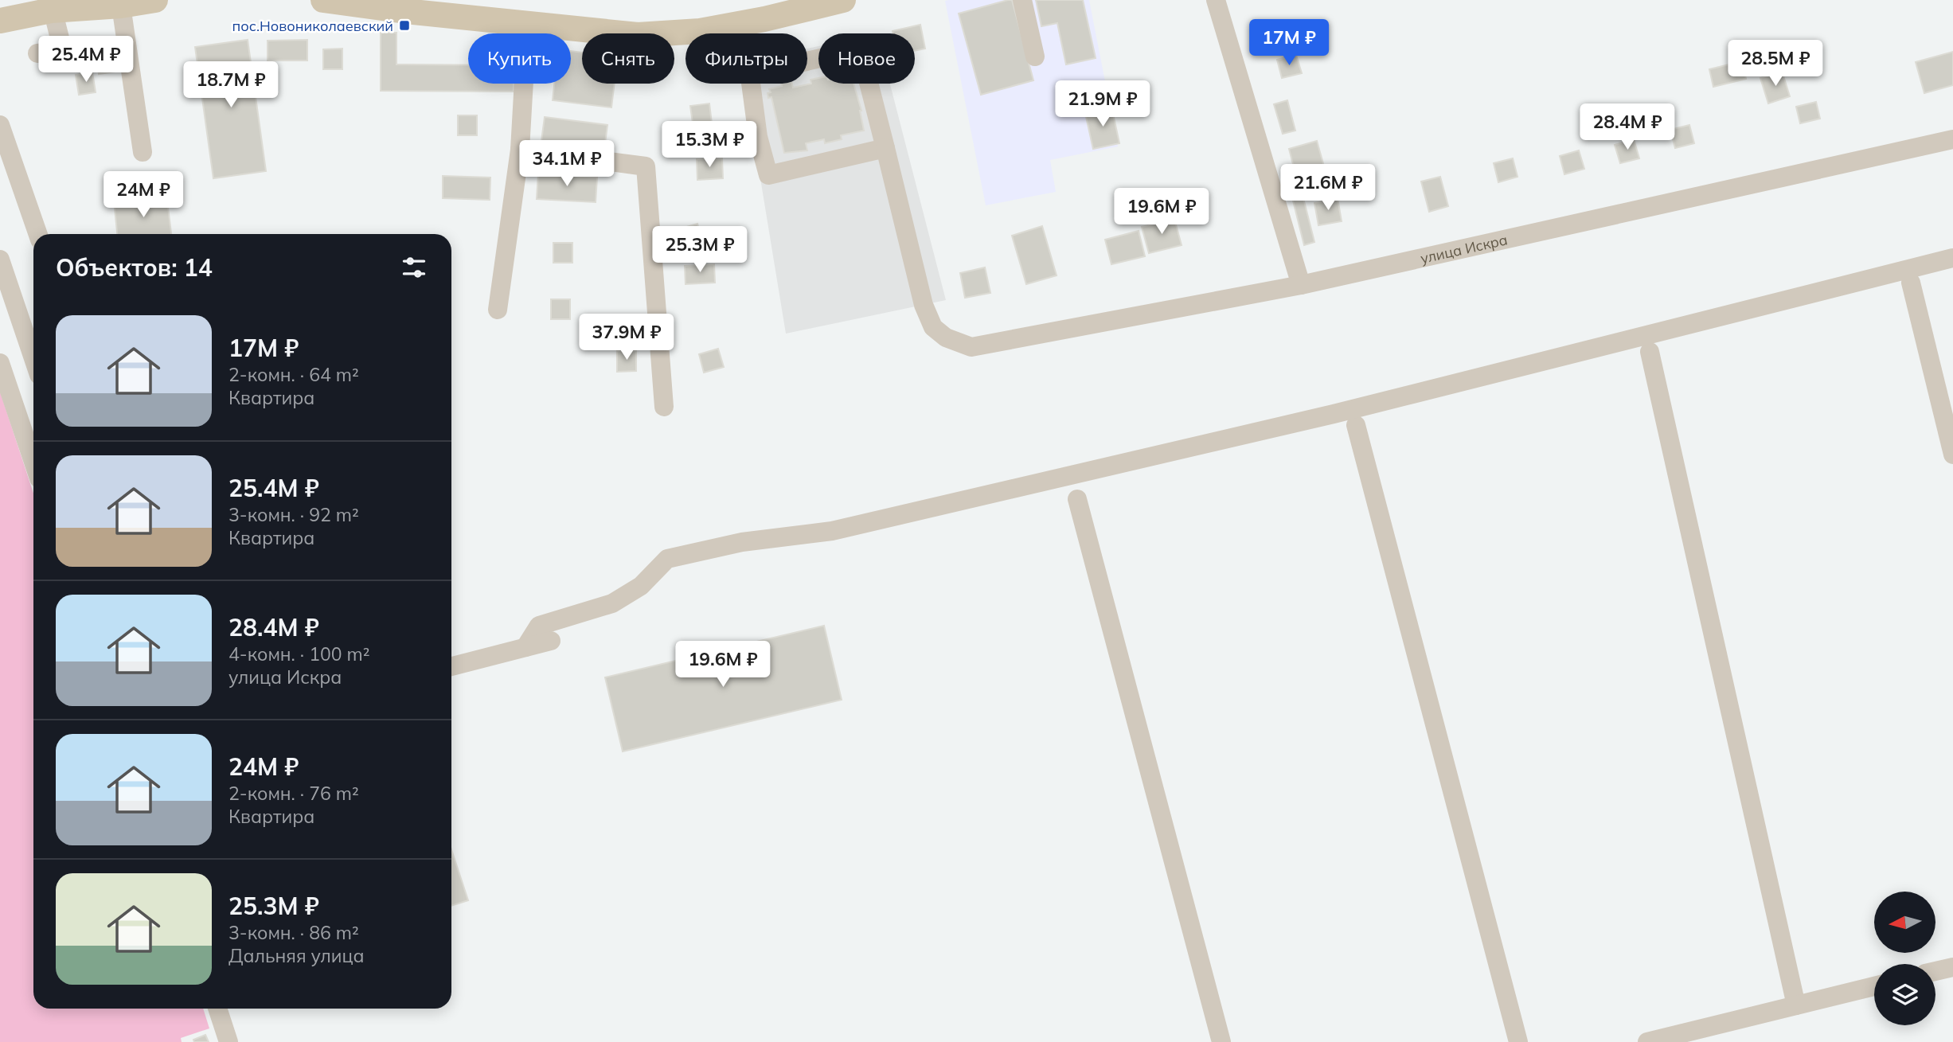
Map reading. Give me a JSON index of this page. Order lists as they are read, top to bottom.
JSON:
{
  "streets": {
    "street": ["улица Искра"]
  },
  "places": {
    "transit": ["пос.Новониколаевский"]
  },
  "north": "left",
  "page": {
    "price": [
      "17M ₽",
      "25.4M ₽",
      "28.5M ₽",
      "18.7M ₽",
      "21.9M ₽",
      "28.4M ₽",
      "15.3M ₽",
      "34.1M ₽",
      "21.6M ₽",
      "24M ₽",
      "19.6M ₽",
      "25.3M ₽",
      "37.9M ₽",
      "19.6M ₽"
    ],
    "chip": [
      "Купить",
      "Снять",
      "Фильтры",
      "Новое"
    ],
    "heading": "Объектов: 14",
    "list": [
      {
        "name": "17M ₽",
        "note": "2-комн. · 64 m² · Квартира"
      },
      {
        "name": "25.4M ₽",
        "note": "3-комн. · 92 m² · Квартира"
      },
      {
        "name": "28.4M ₽",
        "note": "4-комн. · 100 m² · улица Искра"
      },
      {
        "name": "24M ₽",
        "note": "2-комн. · 76 m² · Квартира"
      },
      {
        "name": "25.3M ₽",
        "note": "3-комн. · 86 m² · Дальняя улица"
      }
    ]
  }
}
